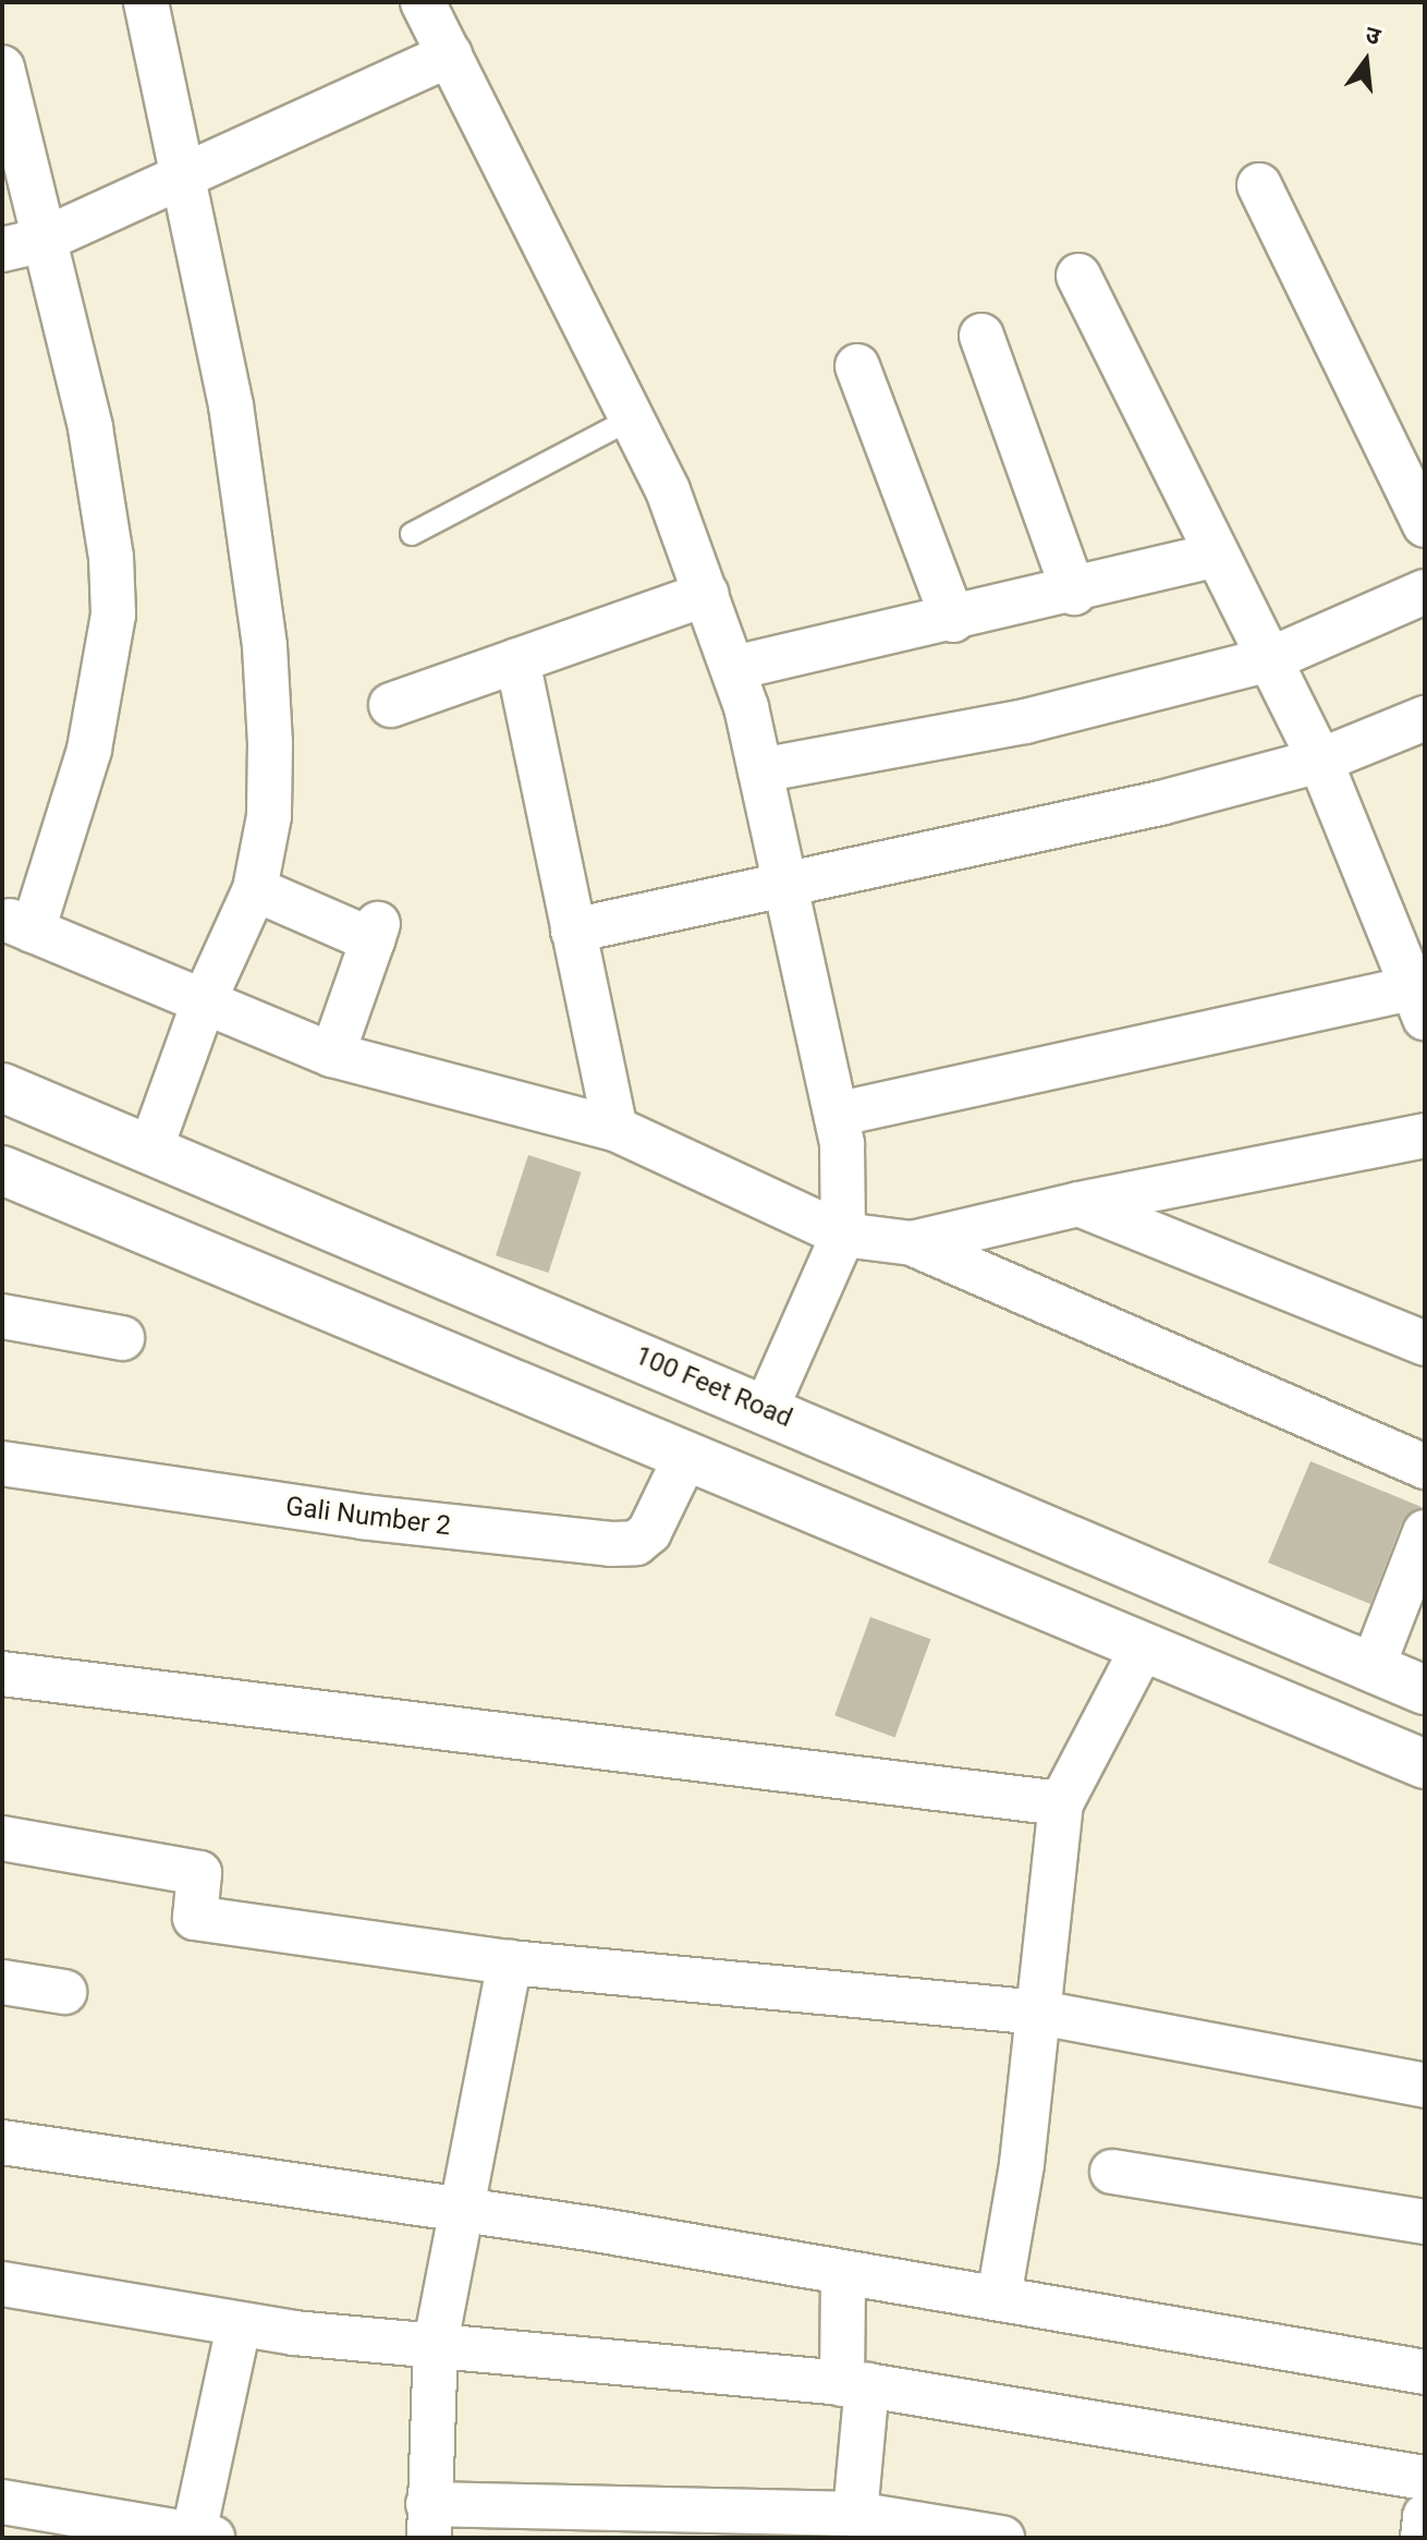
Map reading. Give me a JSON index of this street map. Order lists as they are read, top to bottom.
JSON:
{
  "streets": {
    "main road": ["100 Feet Road"],
    "street": ["Gali Number 2"]
  },
  "north": "top"
}
